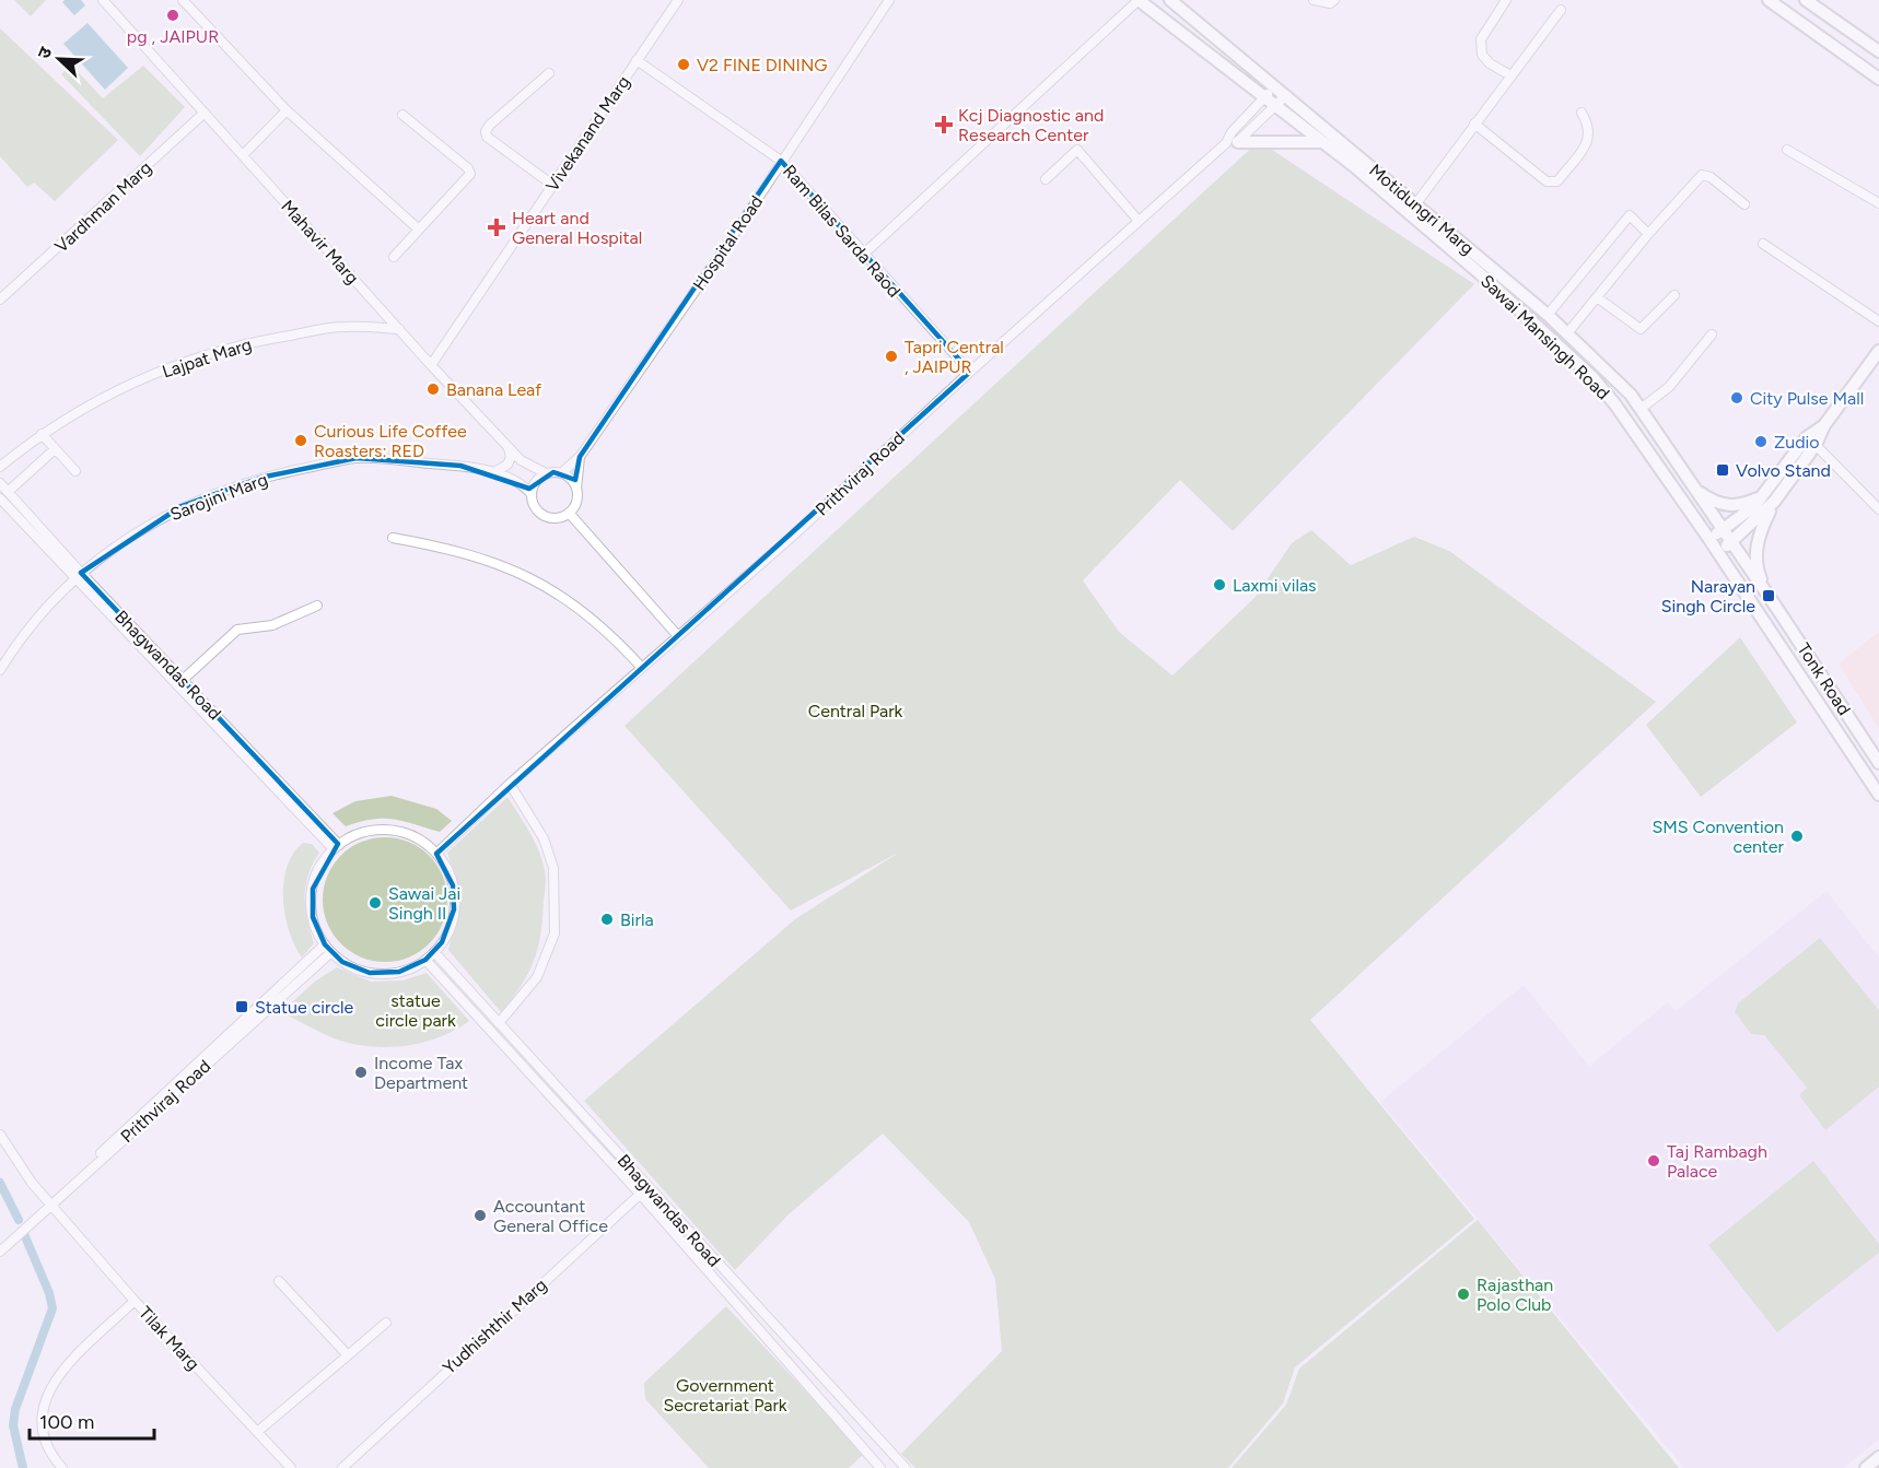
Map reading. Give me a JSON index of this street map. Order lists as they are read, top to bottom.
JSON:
{
  "streets": {
    "main road": ["Motidungri Marg", "Sawai Mansingh Road", "Tonk Road"],
    "street": [
      "Vivekanand Marg",
      "Vardhman Marg",
      "Ram Bilas Sarda Raod",
      "Mahavir Marg",
      "Hospital Road",
      "Lajpat Marg",
      "Prithviraj Road",
      "Sarojini Marg",
      "Bhagwandas Road",
      "Yudhishthir Marg",
      "Tilak Marg"
    ]
  },
  "crossings": [
    ["Vivekanand Marg", "Ram Bilas Sarda Raod"],
    ["Vivekanand Marg", "Mahavir Marg"],
    ["Vardhman Marg", "Mahavir Marg"],
    ["Motidungri Marg", "Prithviraj Road"],
    ["Motidungri Marg", "Tonk Road"],
    ["Ram Bilas Sarda Raod", "Hospital Road"],
    ["Ram Bilas Sarda Raod", "Prithviraj Road"],
    ["Mahavir Marg", "Hospital Road"],
    ["Mahavir Marg", "Lajpat Marg"],
    ["Mahavir Marg", "Sarojini Marg"],
    ["Hospital Road", "Sarojini Marg"],
    ["Sawai Mansingh Road", "Prithviraj Road"],
    ["Prithviraj Road", "Bhagwandas Road"],
    ["Prithviraj Road", "Tilak Marg"],
    ["Sarojini Marg", "Bhagwandas Road"],
    ["Bhagwandas Road", "Yudhishthir Marg"]
  ],
  "parks": ["Central Park", "statue circle park", "Government Secretariat Park"],
  "places": {
    "other": [
      "pg , JAIPUR",
      "V2 FINE DINING",
      "Tapri Central , JAIPUR",
      "Banana Leaf",
      "City Pulse Mall",
      "Curious Life Coffee Roasters: RED",
      "Zudio",
      "Laxmi vilas",
      "SMS Convention center",
      "Sawai Jai Singh II",
      "Birla",
      "Income Tax Department",
      "Taj Rambagh Palace",
      "Accountant General Office",
      "Rajasthan Polo Club"
    ],
    "health": ["Kcj Diagnostic and Research Center", "Heart and General Hospital"],
    "transit": ["Volvo Stand", "Narayan Singh Circle", "Statue circle"]
  },
  "scale_bar": "100 m",
  "north": "top left"
}
